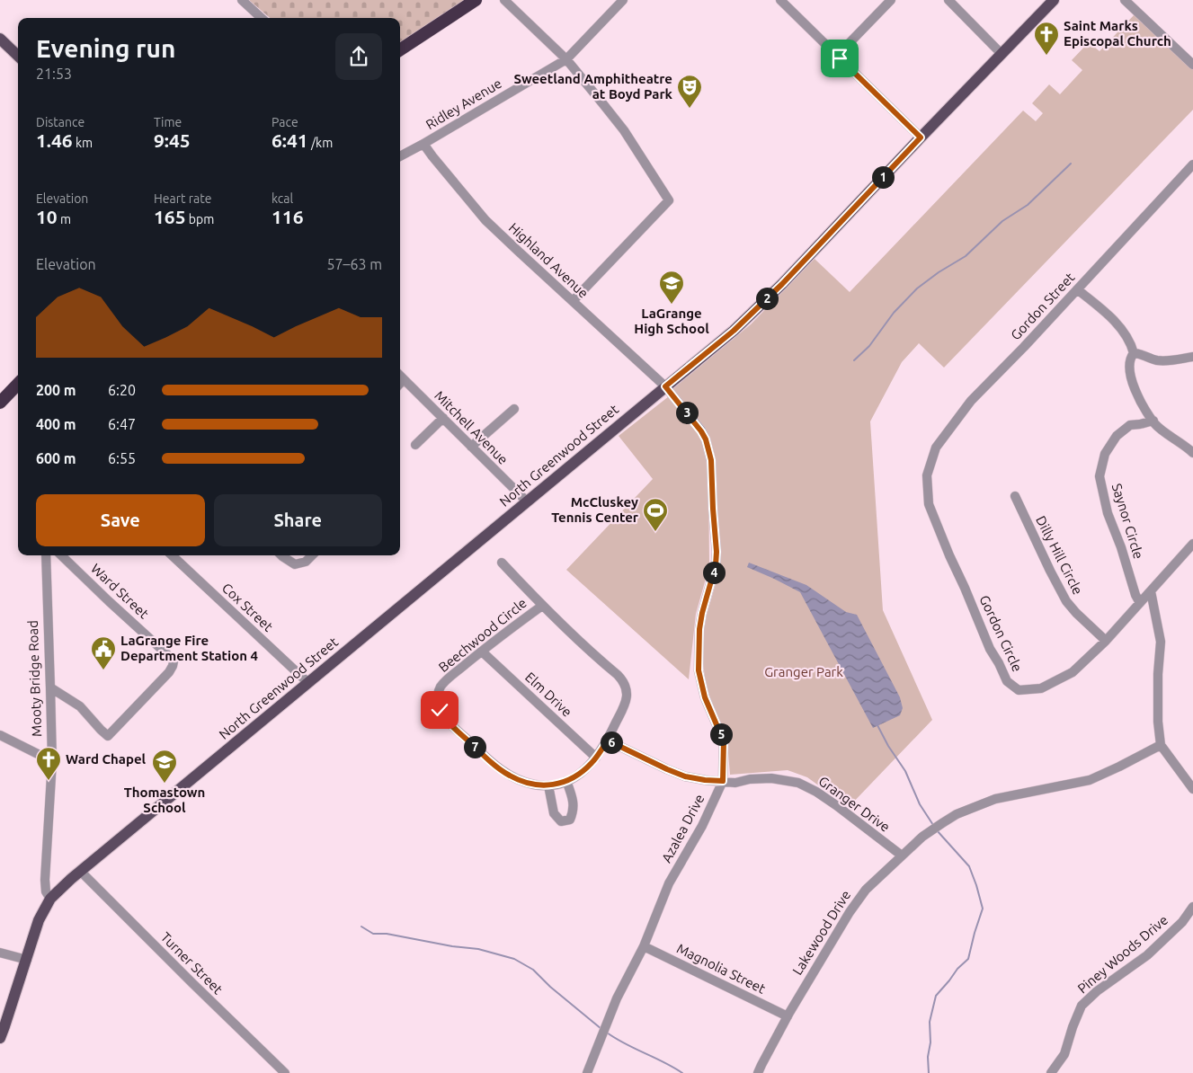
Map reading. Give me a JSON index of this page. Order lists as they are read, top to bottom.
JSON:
{
  "streets": {
    "main road": ["North Greenwood Street"],
    "street": [
      "Ridley Avenue",
      "Highland Avenue",
      "Gordon Street",
      "Mitchell Avenue",
      "Saynor Circle",
      "Dilly Hill Circle",
      "Ward Street",
      "Cox Street",
      "Gordon Circle",
      "Beechwood Circle",
      "Mooty Bridge Road",
      "Elm Drive",
      "Granger Drive",
      "Azalea Drive",
      "Lakewood Drive",
      "Piney Woods Drive",
      "Turner Street",
      "Magnolia Street"
    ]
  },
  "crossings": [
    ["Ridley Avenue", "Highland Avenue"],
    ["Highland Avenue", "North Greenwood Street"],
    ["Highland Avenue", "Azalea Drive"],
    ["Gordon Street", "Gordon Circle"],
    ["Mitchell Avenue", "North Greenwood Street"],
    ["North Greenwood Street", "Cox Street"],
    ["North Greenwood Street", "Mooty Bridge Road"],
    ["North Greenwood Street", "Azalea Drive"],
    ["North Greenwood Street", "Turner Street"],
    ["Saynor Circle", "Gordon Circle"],
    ["Dilly Hill Circle", "Gordon Circle"],
    ["Ward Street", "Mooty Bridge Road"],
    ["Beechwood Circle", "Elm Drive"],
    ["Beechwood Circle", "Granger Drive"],
    ["Granger Drive", "Azalea Drive"],
    ["Granger Drive", "Lakewood Drive"],
    ["Azalea Drive", "Magnolia Street"],
    ["Lakewood Drive", "Magnolia Street"]
  ],
  "parks": ["Granger Park"],
  "places": {
    "church": ["Saint Marks Episcopal Church", "Ward Chapel"],
    "theatre": ["Sweetland Amphitheatre at Boyd Park"],
    "school or university": ["LaGrange High School", "Thomastown School"],
    "sports": ["McCluskey Tennis Center"],
    "public building": ["LaGrange Fire Department Station 4"]
  },
  "page": {
    "heading": ["Evening run", "21:53"],
    "stats": [
      ["Distance", "1.46 km"],
      ["Time", "9:45"],
      ["Pace", "6:41 /km"],
      ["Elevation", "10 m"],
      ["Heart rate", "165 bpm"],
      ["kcal", "116"]
    ],
    "pins": [
      "1",
      "2",
      "3",
      "4",
      "5",
      "6",
      "7"
    ],
    "chart": ["Elevation", "57–63 m"],
    "list": [
      {
        "name": "200 m",
        "note": "6:20"
      },
      {
        "name": "400 m",
        "note": "6:47"
      },
      {
        "name": "600 m",
        "note": "6:55"
      }
    ],
    "buttons": ["Save", "Share"]
  }
}
